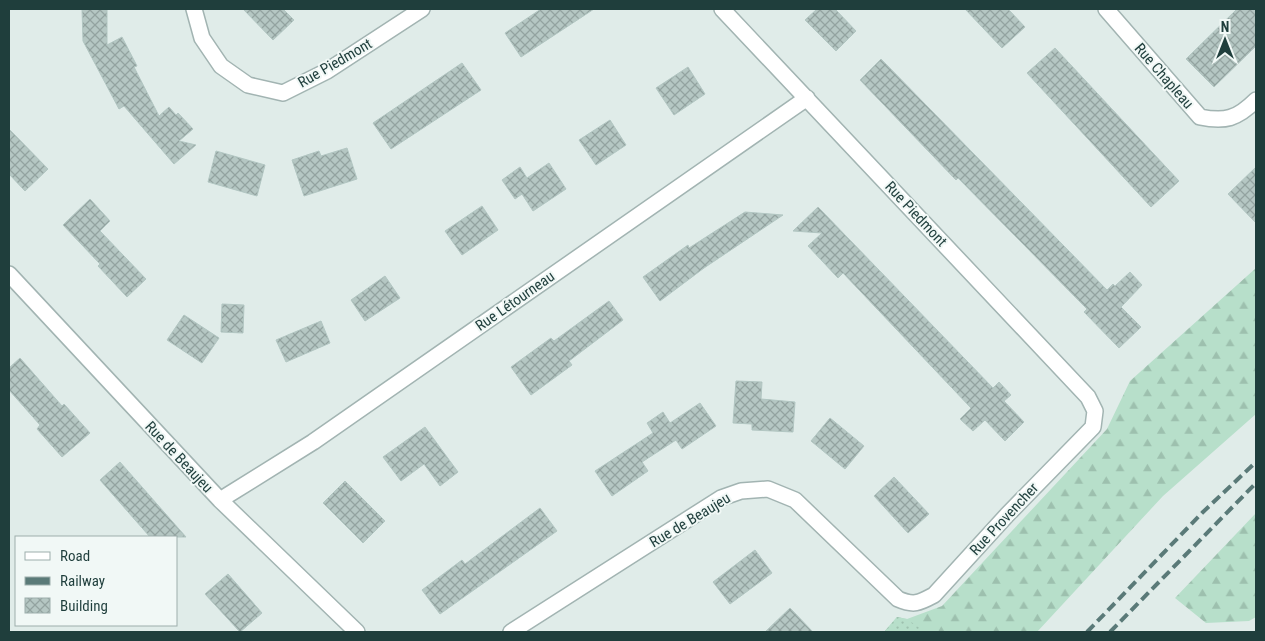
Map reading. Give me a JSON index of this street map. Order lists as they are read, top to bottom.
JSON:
{
  "streets": {
    "street": [
      "Rue Piedmont",
      "Rue Chapleau",
      "Rue Létourneau",
      "Rue de Beaujeu",
      "Rue Provencher"
    ]
  },
  "crossings": [
    ["Rue Piedmont", "Rue Létourneau"],
    ["Rue Piedmont", "Rue Provencher"],
    ["Rue Létourneau", "Rue de Beaujeu"],
    ["Rue de Beaujeu", "Rue Provencher"]
  ],
  "legend": ["Road", "Railway", "Building"],
  "north": "top"
}
